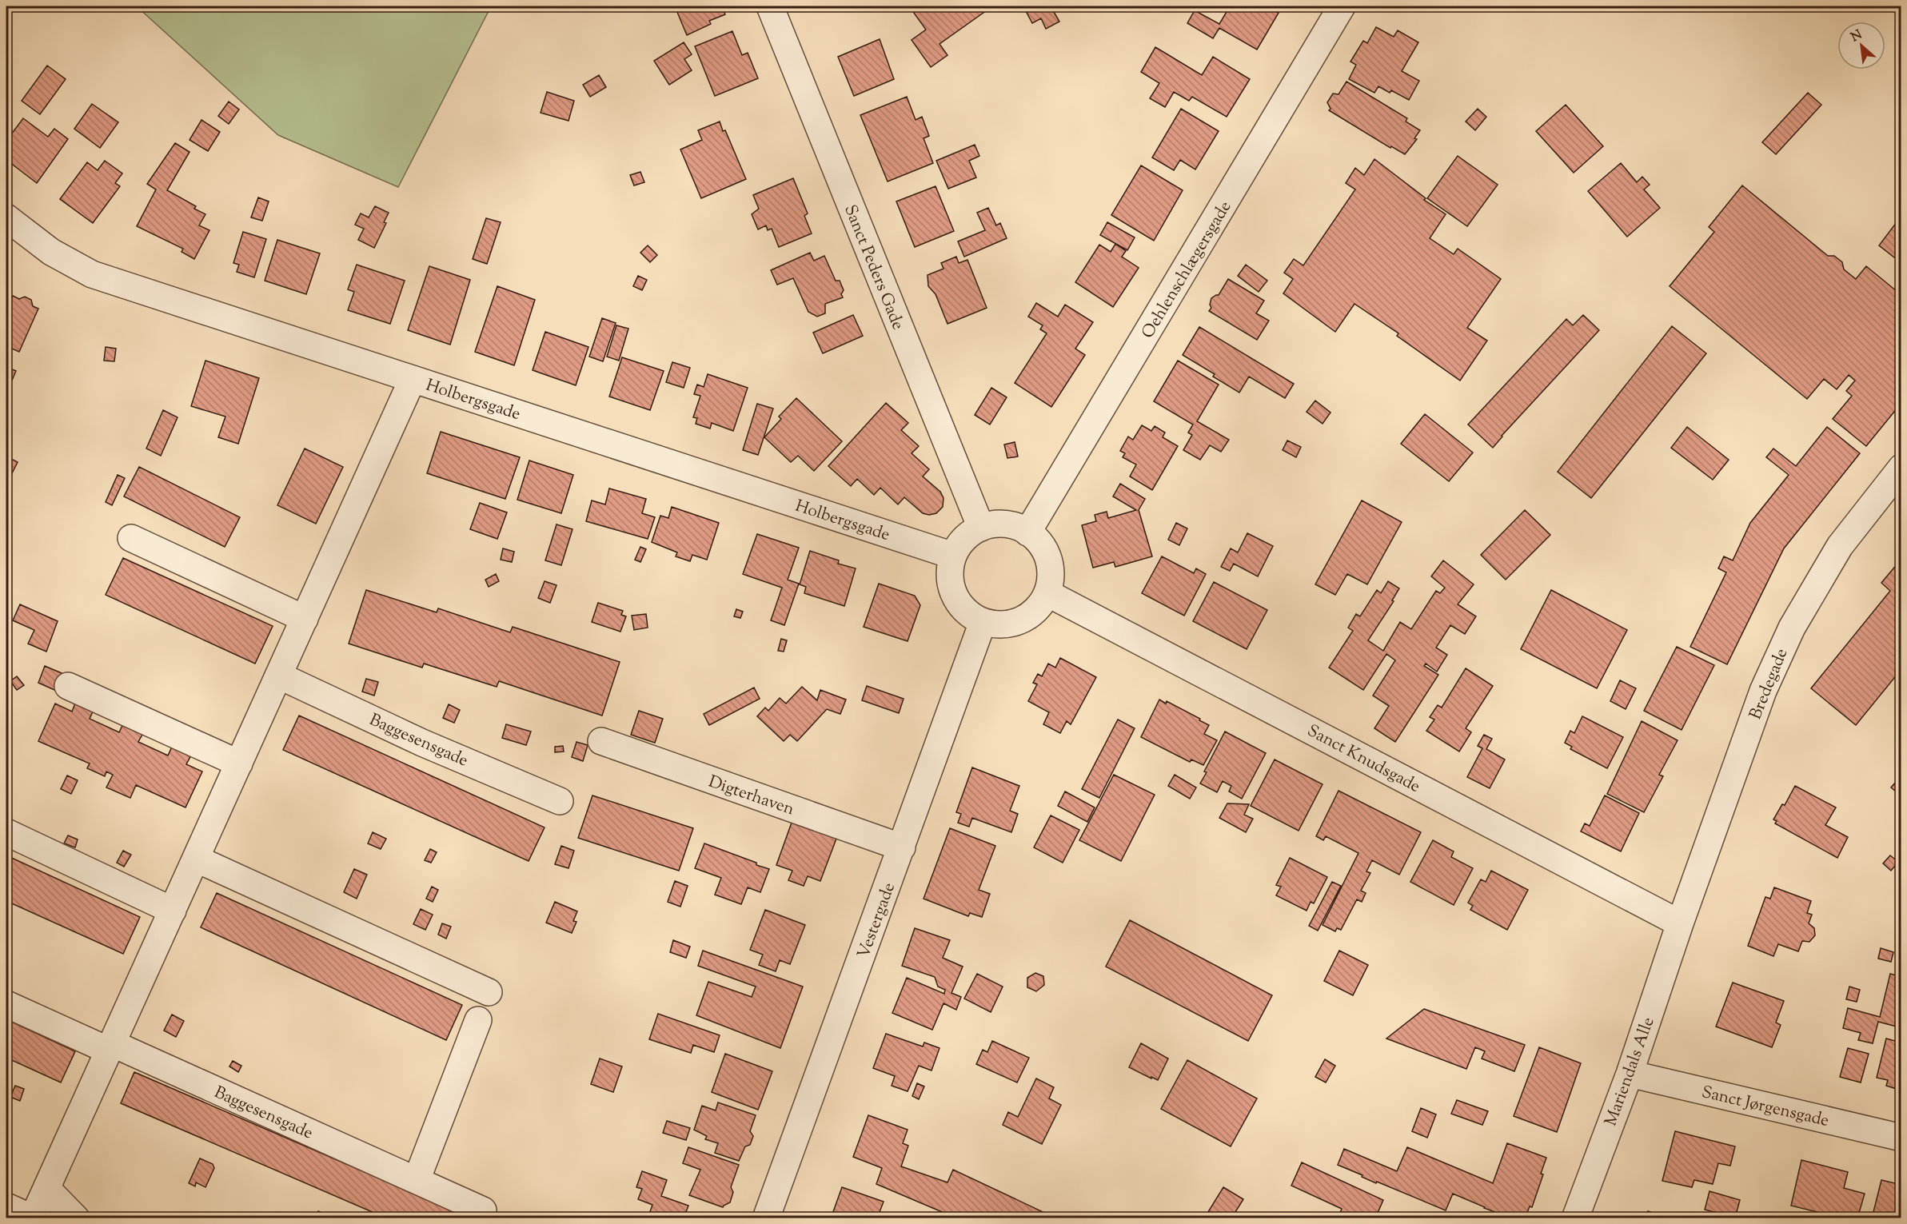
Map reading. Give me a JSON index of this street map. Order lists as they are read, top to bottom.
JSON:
{
  "streets": {
    "street": [
      "Sanct Peders Gade",
      "Oehlenschlægersgade",
      "Holbergsgade",
      "Bredegade",
      "Baggesensgade",
      "Sanct Knudsgade",
      "Digterhaven",
      "Vestergade",
      "Mariendals Alle",
      "Sanct Jørgensgade"
    ]
  },
  "crossings": [
    ["Sanct Peders Gade", "Oehlenschlægersgade"],
    ["Sanct Peders Gade", "Holbergsgade"],
    ["Sanct Peders Gade", "Sanct Knudsgade"],
    ["Sanct Peders Gade", "Vestergade"],
    ["Oehlenschlægersgade", "Holbergsgade"],
    ["Oehlenschlægersgade", "Sanct Knudsgade"],
    ["Oehlenschlægersgade", "Vestergade"],
    ["Holbergsgade", "Sanct Knudsgade"],
    ["Holbergsgade", "Vestergade"],
    ["Bredegade", "Sanct Knudsgade"],
    ["Bredegade", "Mariendals Alle"],
    ["Sanct Knudsgade", "Vestergade"],
    ["Sanct Knudsgade", "Mariendals Alle"],
    ["Digterhaven", "Vestergade"],
    ["Mariendals Alle", "Sanct Jørgensgade"]
  ],
  "north": "top left"
}
